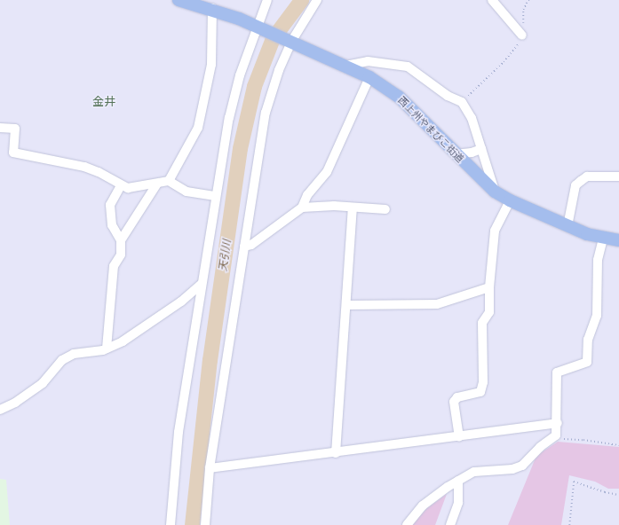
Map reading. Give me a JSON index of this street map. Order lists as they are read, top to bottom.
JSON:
{
  "streets": {
    "highway": ["西上州やまびこ街道"]
  },
  "districts": ["金井"],
  "water": ["天引川"]
}
